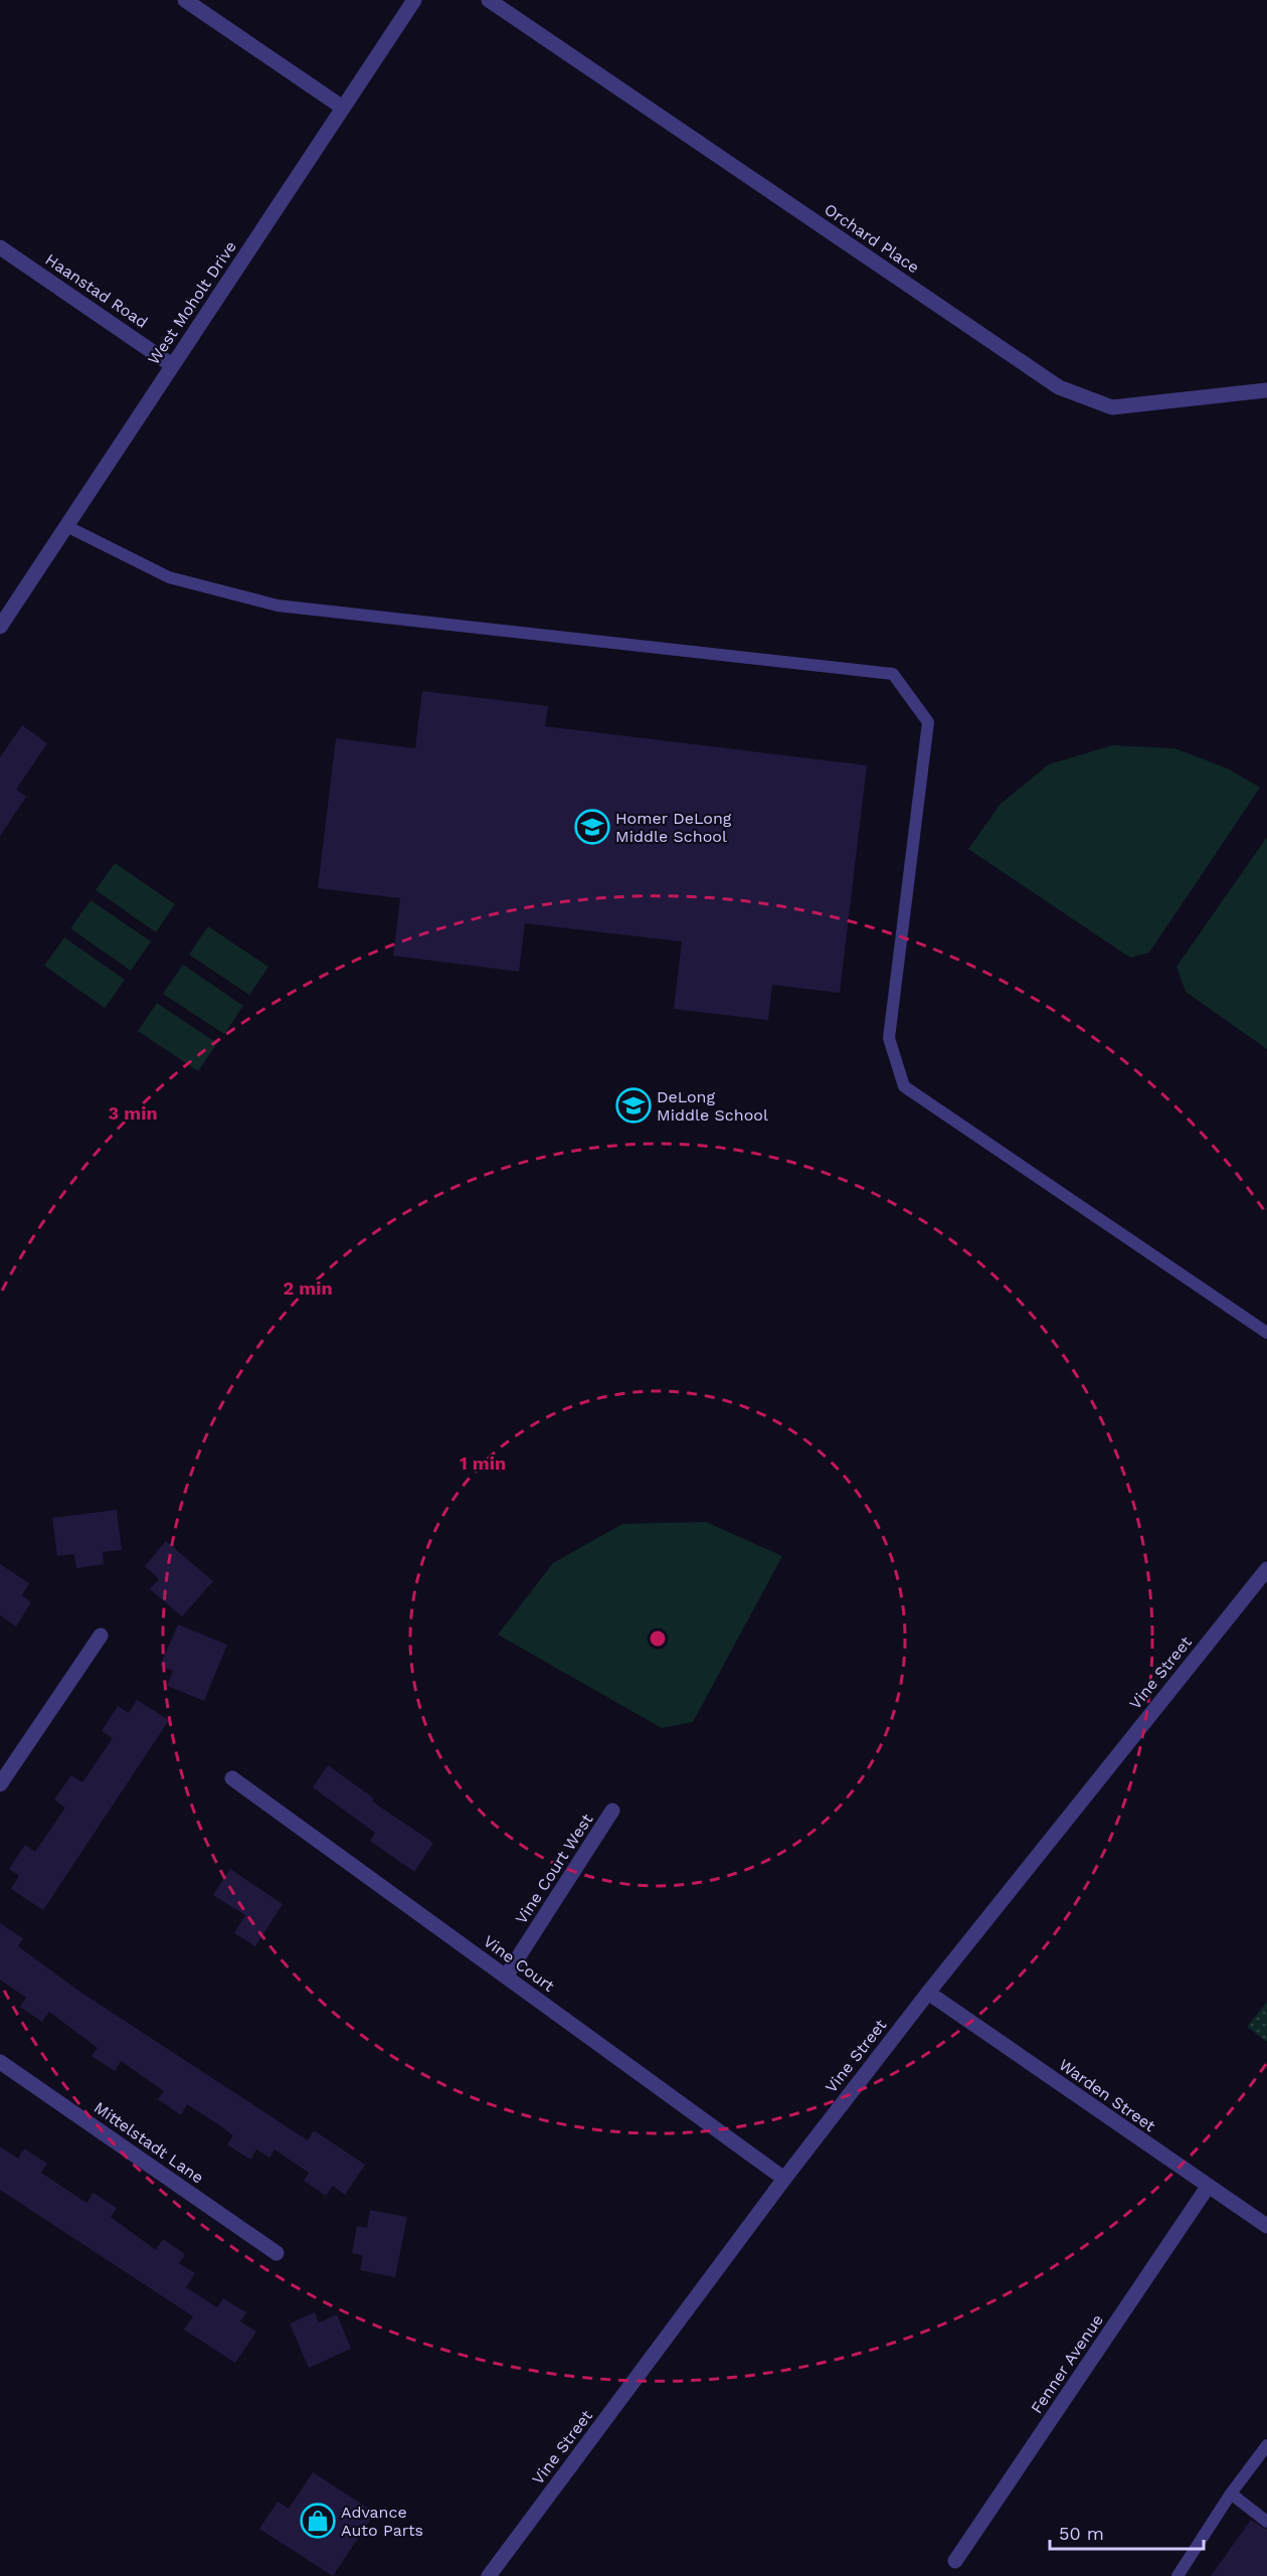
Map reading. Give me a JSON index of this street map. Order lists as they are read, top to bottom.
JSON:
{
  "streets": {
    "street": [
      "Orchard Place",
      "Haanstad Road",
      "West Moholt Drive",
      "Vine Street",
      "Vine Court West",
      "Vine Court",
      "Warden Street",
      "Mittelstadt Lane",
      "Fenner Avenue"
    ]
  },
  "crossings": [
    ["Haanstad Road", "West Moholt Drive"],
    ["Vine Street", "Vine Court"],
    ["Vine Street", "Warden Street"],
    ["Vine Court West", "Vine Court"],
    ["Warden Street", "Fenner Avenue"]
  ],
  "places": {
    "school or university": ["Homer DeLong Middle School", "DeLong Middle School"],
    "shop": ["Advance Auto Parts"]
  },
  "scale_bar": "50 m",
  "rings": ["3 min", "2 min", "1 min"]
}
